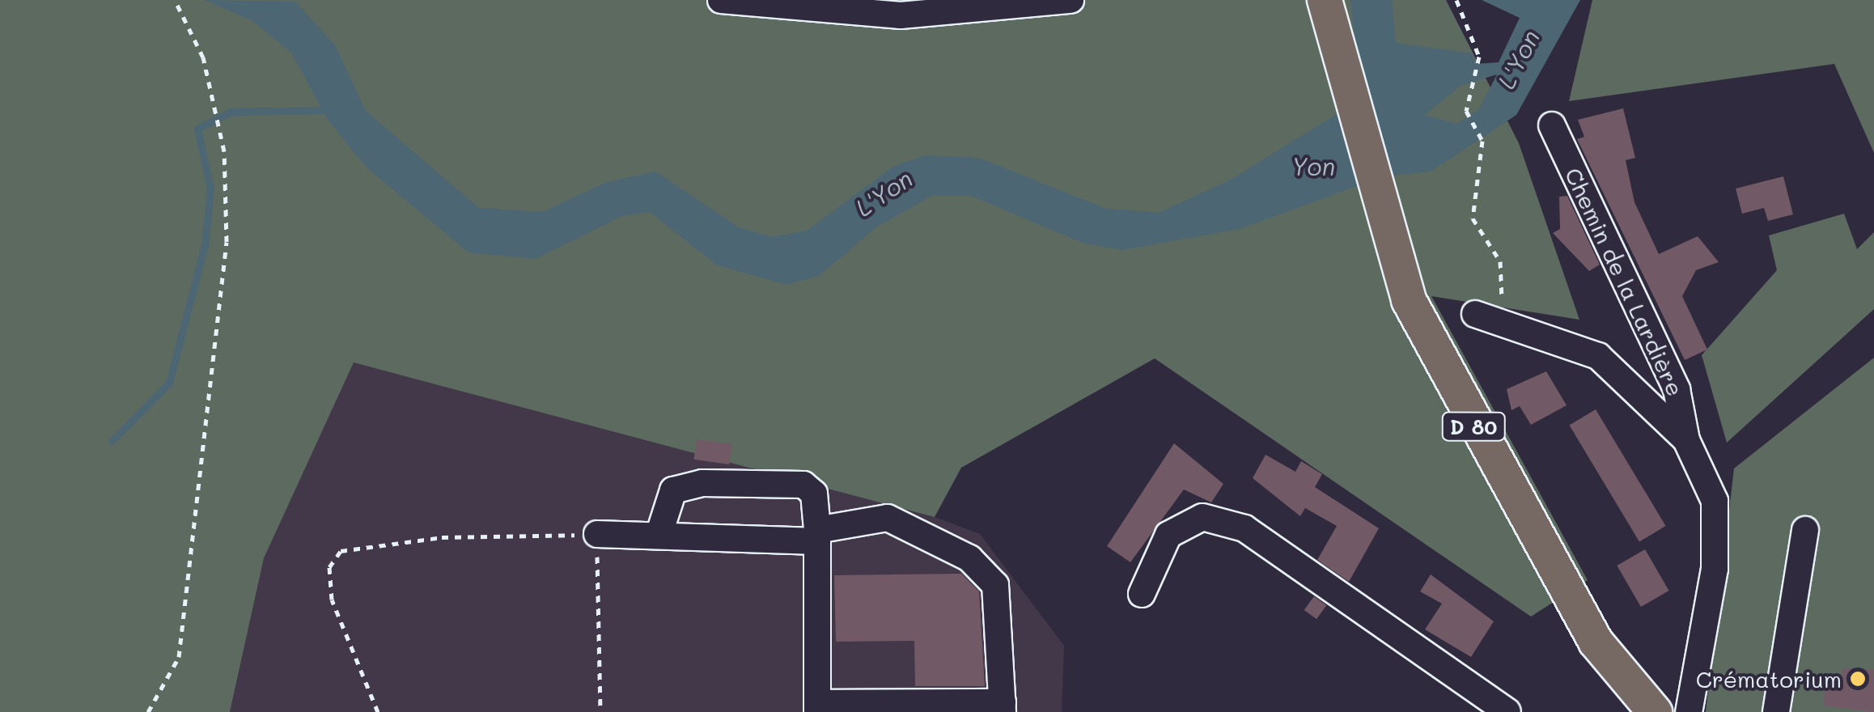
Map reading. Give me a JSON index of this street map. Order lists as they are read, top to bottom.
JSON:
{
  "streets": {
    "main road": ["D 80"],
    "street": ["Chemin de la Lardière"]
  },
  "water": ["L'Yon", "Yon"],
  "places": ["Crématorium"]
}
